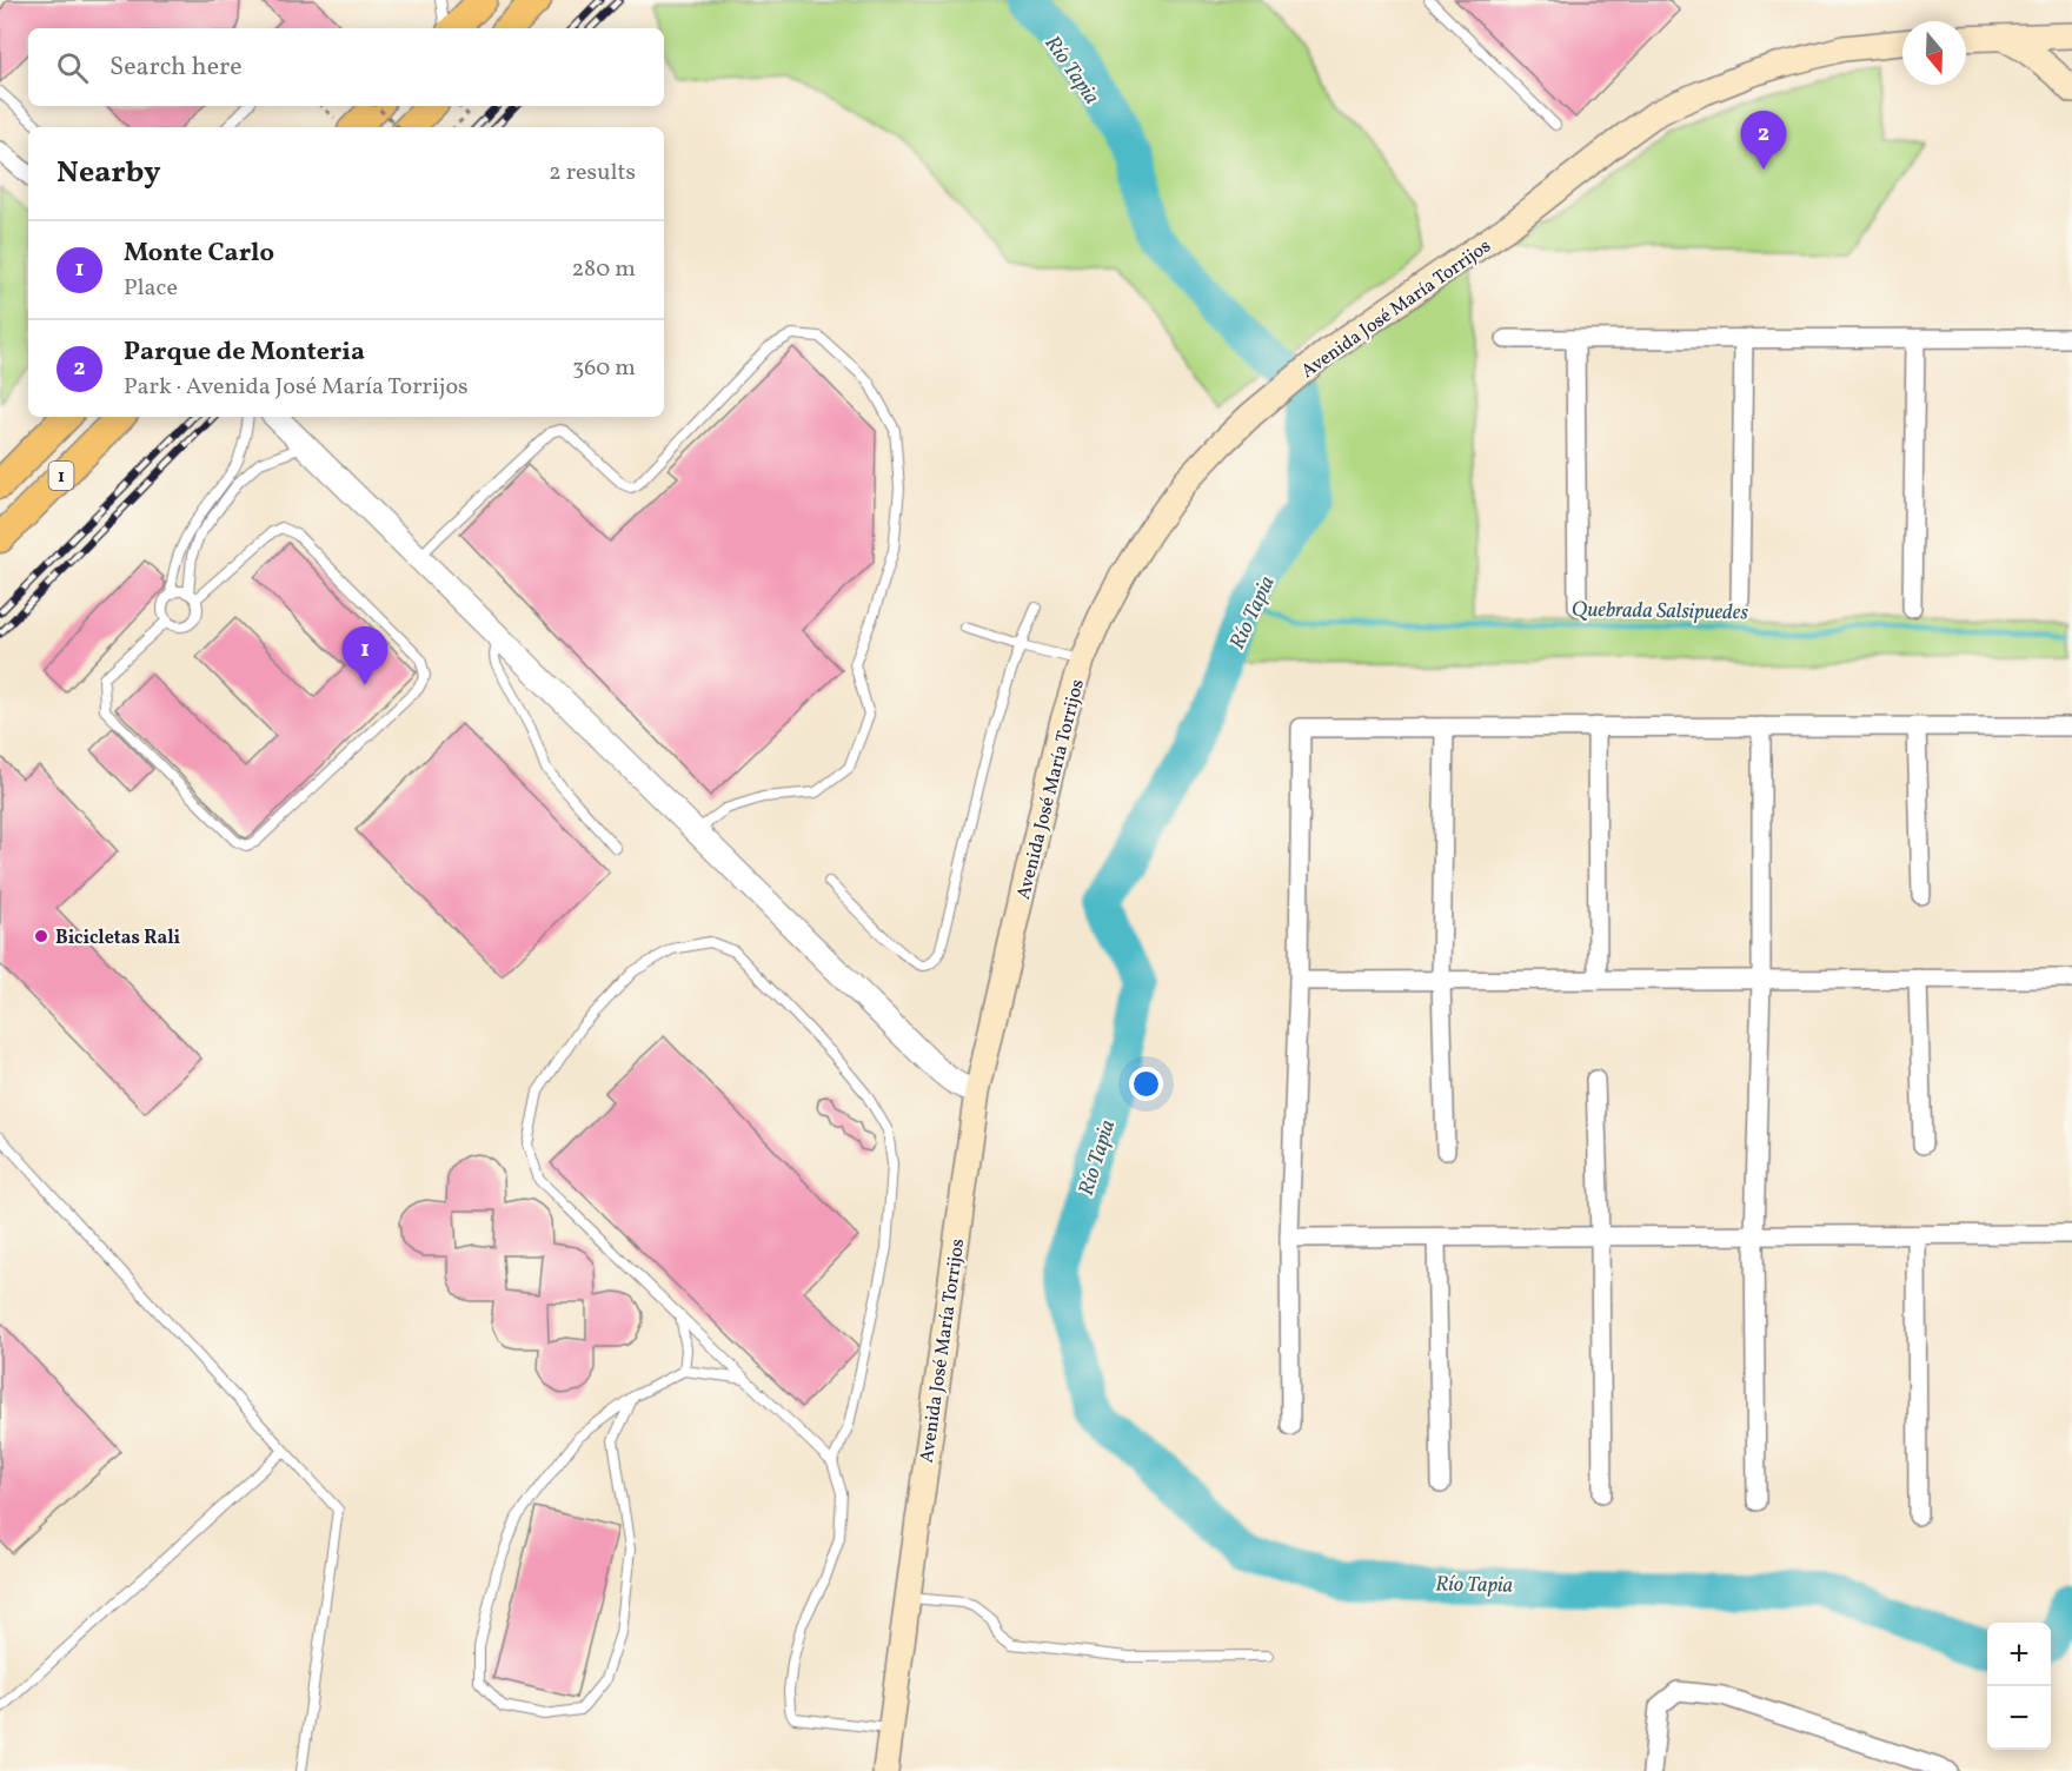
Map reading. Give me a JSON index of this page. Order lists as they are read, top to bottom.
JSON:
{
  "streets": {
    "main road": ["Avenida José María Torrijos", "1"]
  },
  "water": ["Río Tapia", "Quebrada Salsipuedes"],
  "places": ["Bicicletas Rali"],
  "north": "bottom",
  "page": {
    "search": "Search here",
    "pins": ["2", "1"],
    "heading": ["Nearby", "2 results"],
    "list": [
      {
        "mark": "1",
        "name": "Monte Carlo",
        "note": "Place",
        "value": "280 m"
      },
      {
        "mark": "2",
        "name": "Parque de Monteria",
        "note": "Park · Avenida José María Torrijos",
        "value": "360 m"
      }
    ],
    "map_buttons": ["+", "−"]
  }
}
